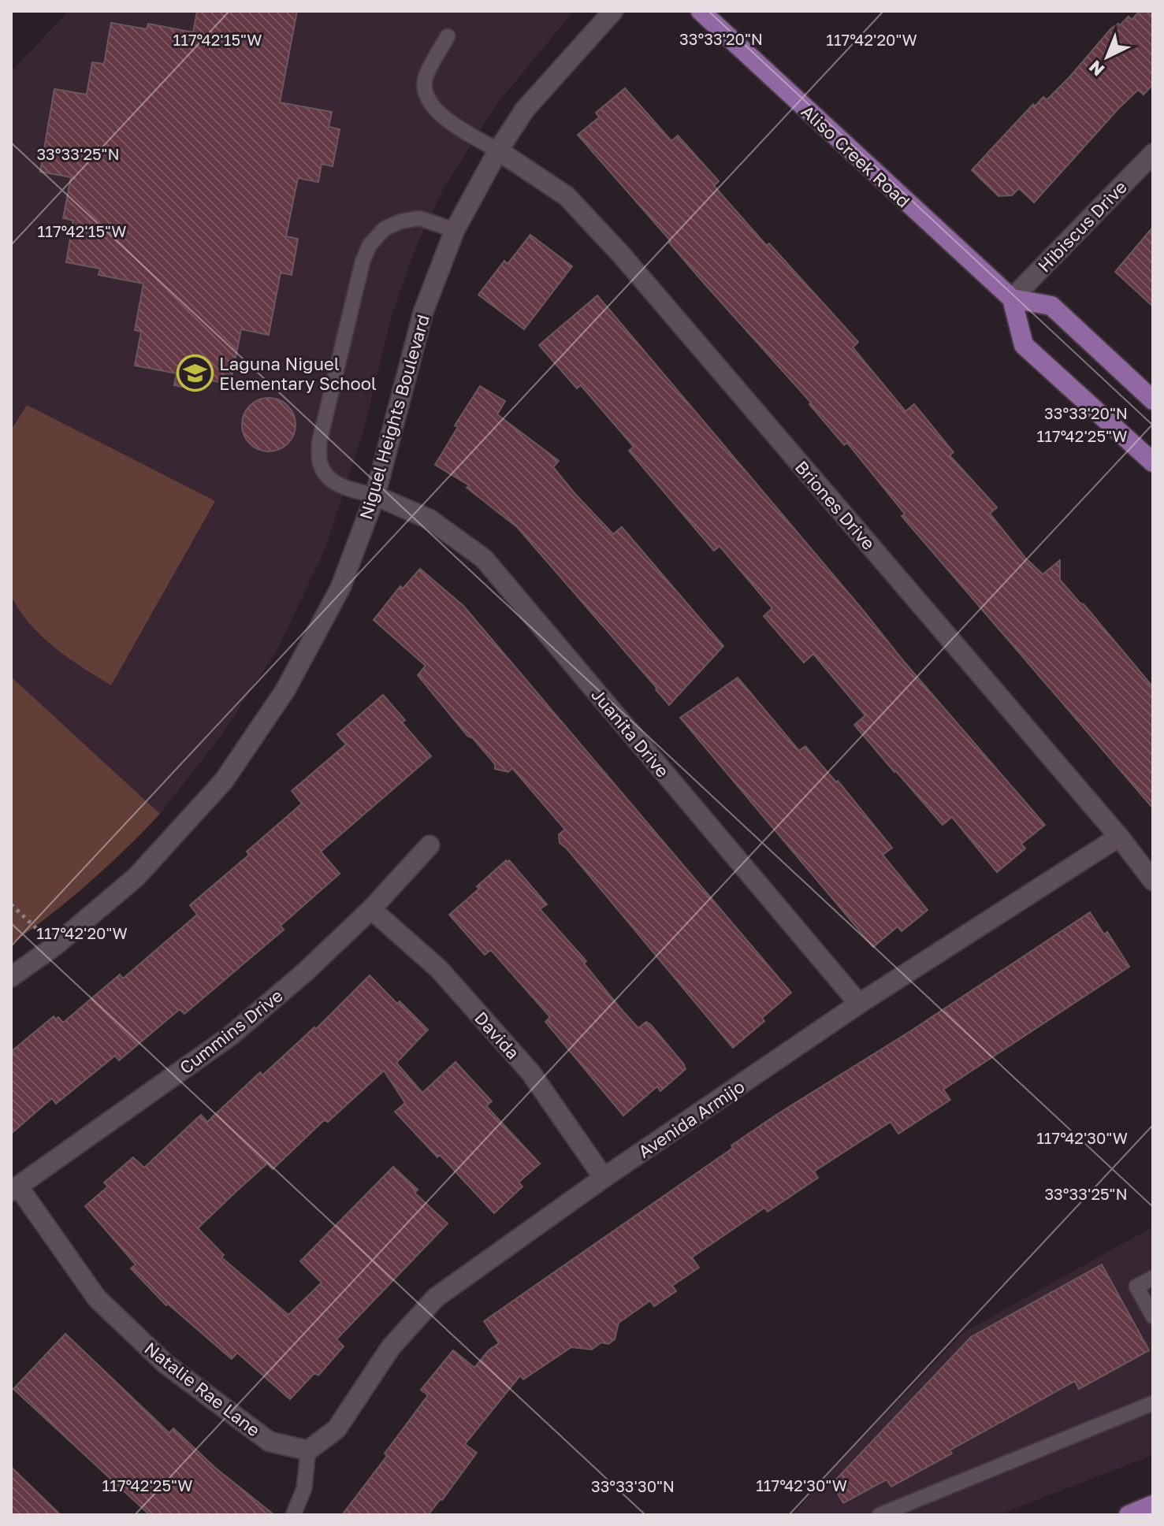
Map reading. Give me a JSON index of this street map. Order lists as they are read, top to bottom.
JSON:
{
  "streets": {
    "main road": ["Aliso Creek Road"],
    "street": [
      "Hibiscus Drive",
      "Niguel Heights Boulevard",
      "Briones Drive",
      "Juanita Drive",
      "Cummins Drive",
      "Davida",
      "Avenida Armijo",
      "Natalie Rae Lane"
    ]
  },
  "crossings": [
    ["Aliso Creek Road", "Hibiscus Drive"],
    ["Niguel Heights Boulevard", "Briones Drive"],
    ["Niguel Heights Boulevard", "Juanita Drive"],
    ["Briones Drive", "Avenida Armijo"],
    ["Juanita Drive", "Avenida Armijo"],
    ["Cummins Drive", "Davida"],
    ["Cummins Drive", "Natalie Rae Lane"],
    ["Davida", "Avenida Armijo"],
    ["Avenida Armijo", "Natalie Rae Lane"]
  ],
  "places": {
    "school or university": ["Laguna Niguel Elementary School"]
  },
  "north": "bottom left",
  "coordinates": [
    "33°33'20\"N",
    "117°42'20\"W",
    "117°42'15\"W",
    "33°33'25\"N",
    "117°42'25\"W",
    "117°42'30\"W",
    "33°33'30\"N"
  ]
}
